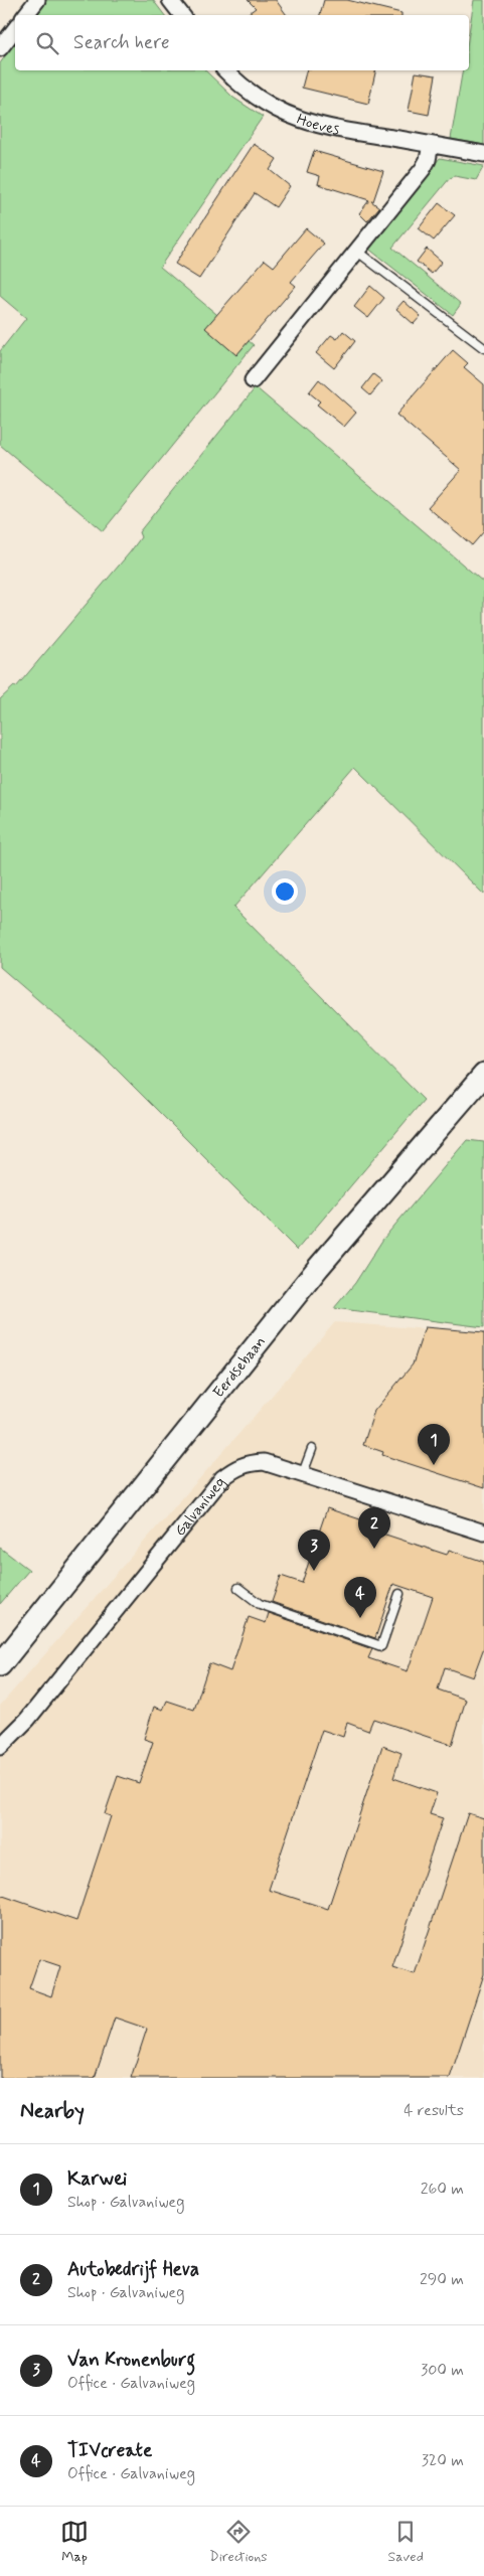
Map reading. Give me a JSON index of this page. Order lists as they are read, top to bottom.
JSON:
{
  "streets": {
    "main road": ["Eerdsebaan"],
    "street": ["Hoeves", "Galvaniweg"]
  },
  "page": {
    "search": "Search here",
    "pins": [
      "1",
      "2",
      "3",
      "4"
    ],
    "heading": ["Nearby", "4 results"],
    "list": [
      {
        "mark": "1",
        "name": "Karwei",
        "note": "Shop · Galvaniweg",
        "value": "260 m"
      },
      {
        "mark": "2",
        "name": "Autobedrijf Heva",
        "note": "Shop · Galvaniweg",
        "value": "290 m"
      },
      {
        "mark": "3",
        "name": "Van Kronenburg",
        "note": "Office · Galvaniweg",
        "value": "300 m"
      },
      {
        "mark": "4",
        "name": "TIVcreate",
        "note": "Office · Galvaniweg",
        "value": "320 m"
      }
    ],
    "nav": ["Map", "Directions", "Saved"]
  }
}
